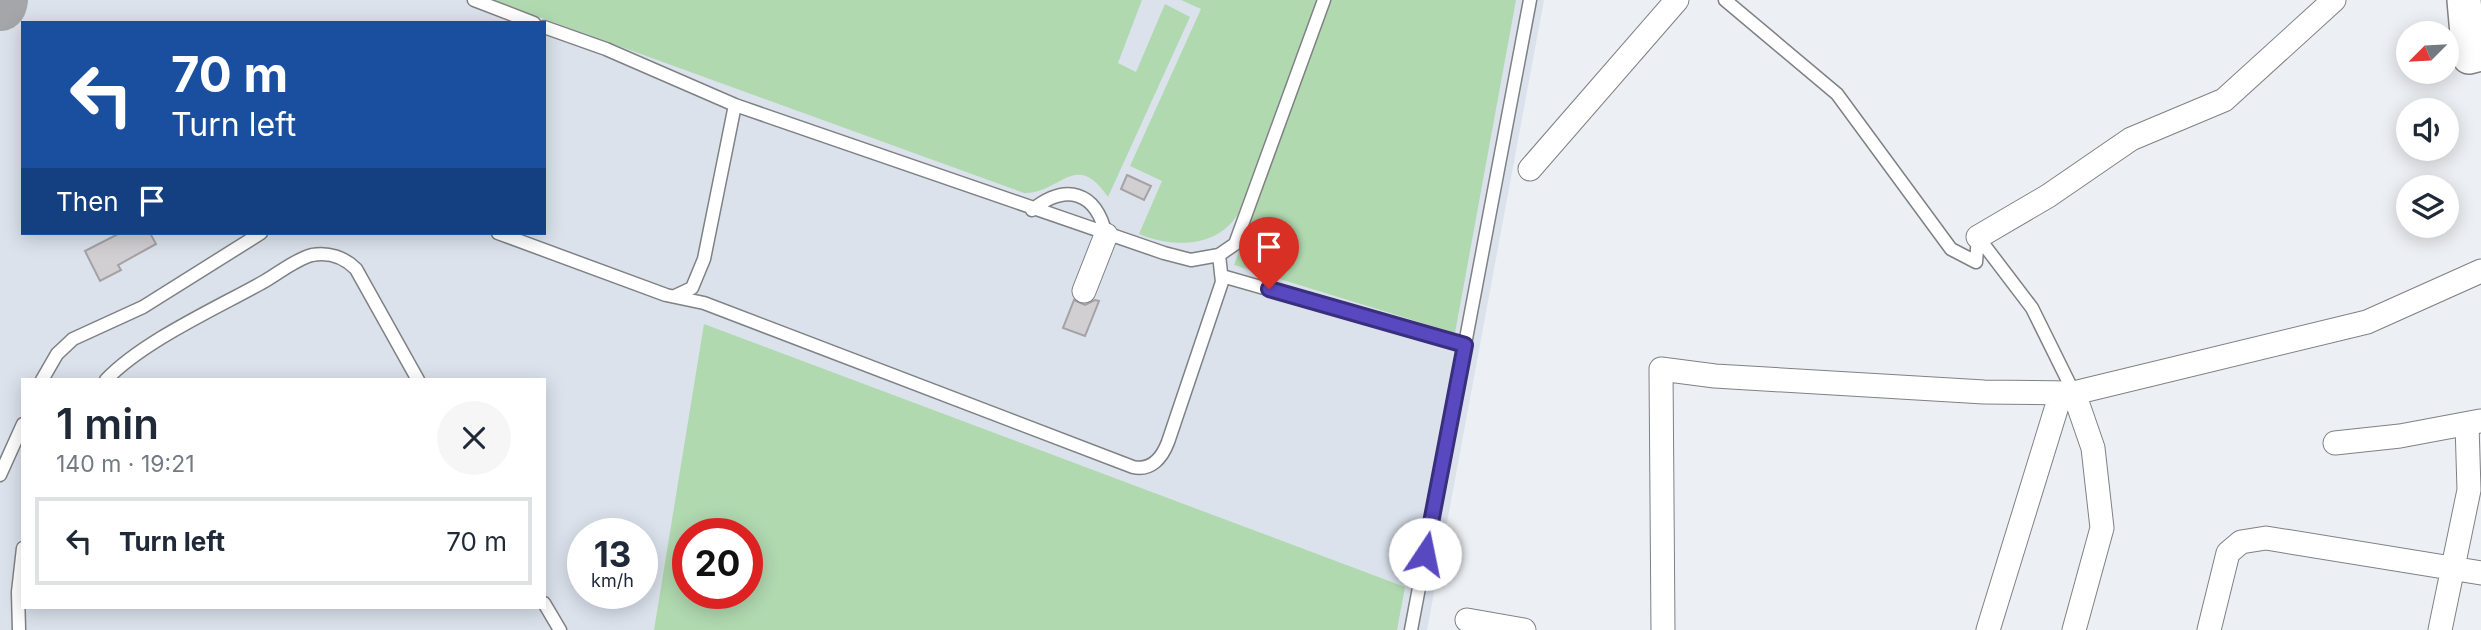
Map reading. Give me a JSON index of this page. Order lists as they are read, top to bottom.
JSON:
{
  "north": "bottom left",
  "page": {
    "turn": ["70 m", "Turn left"],
    "then": "Then",
    "heading": ["1 min", "140 m · 19:21"],
    "list": [
      {
        "name": "Turn left",
        "value": "70 m"
      }
    ],
    "speed": "13 km/h",
    "limit": "20"
  }
}
